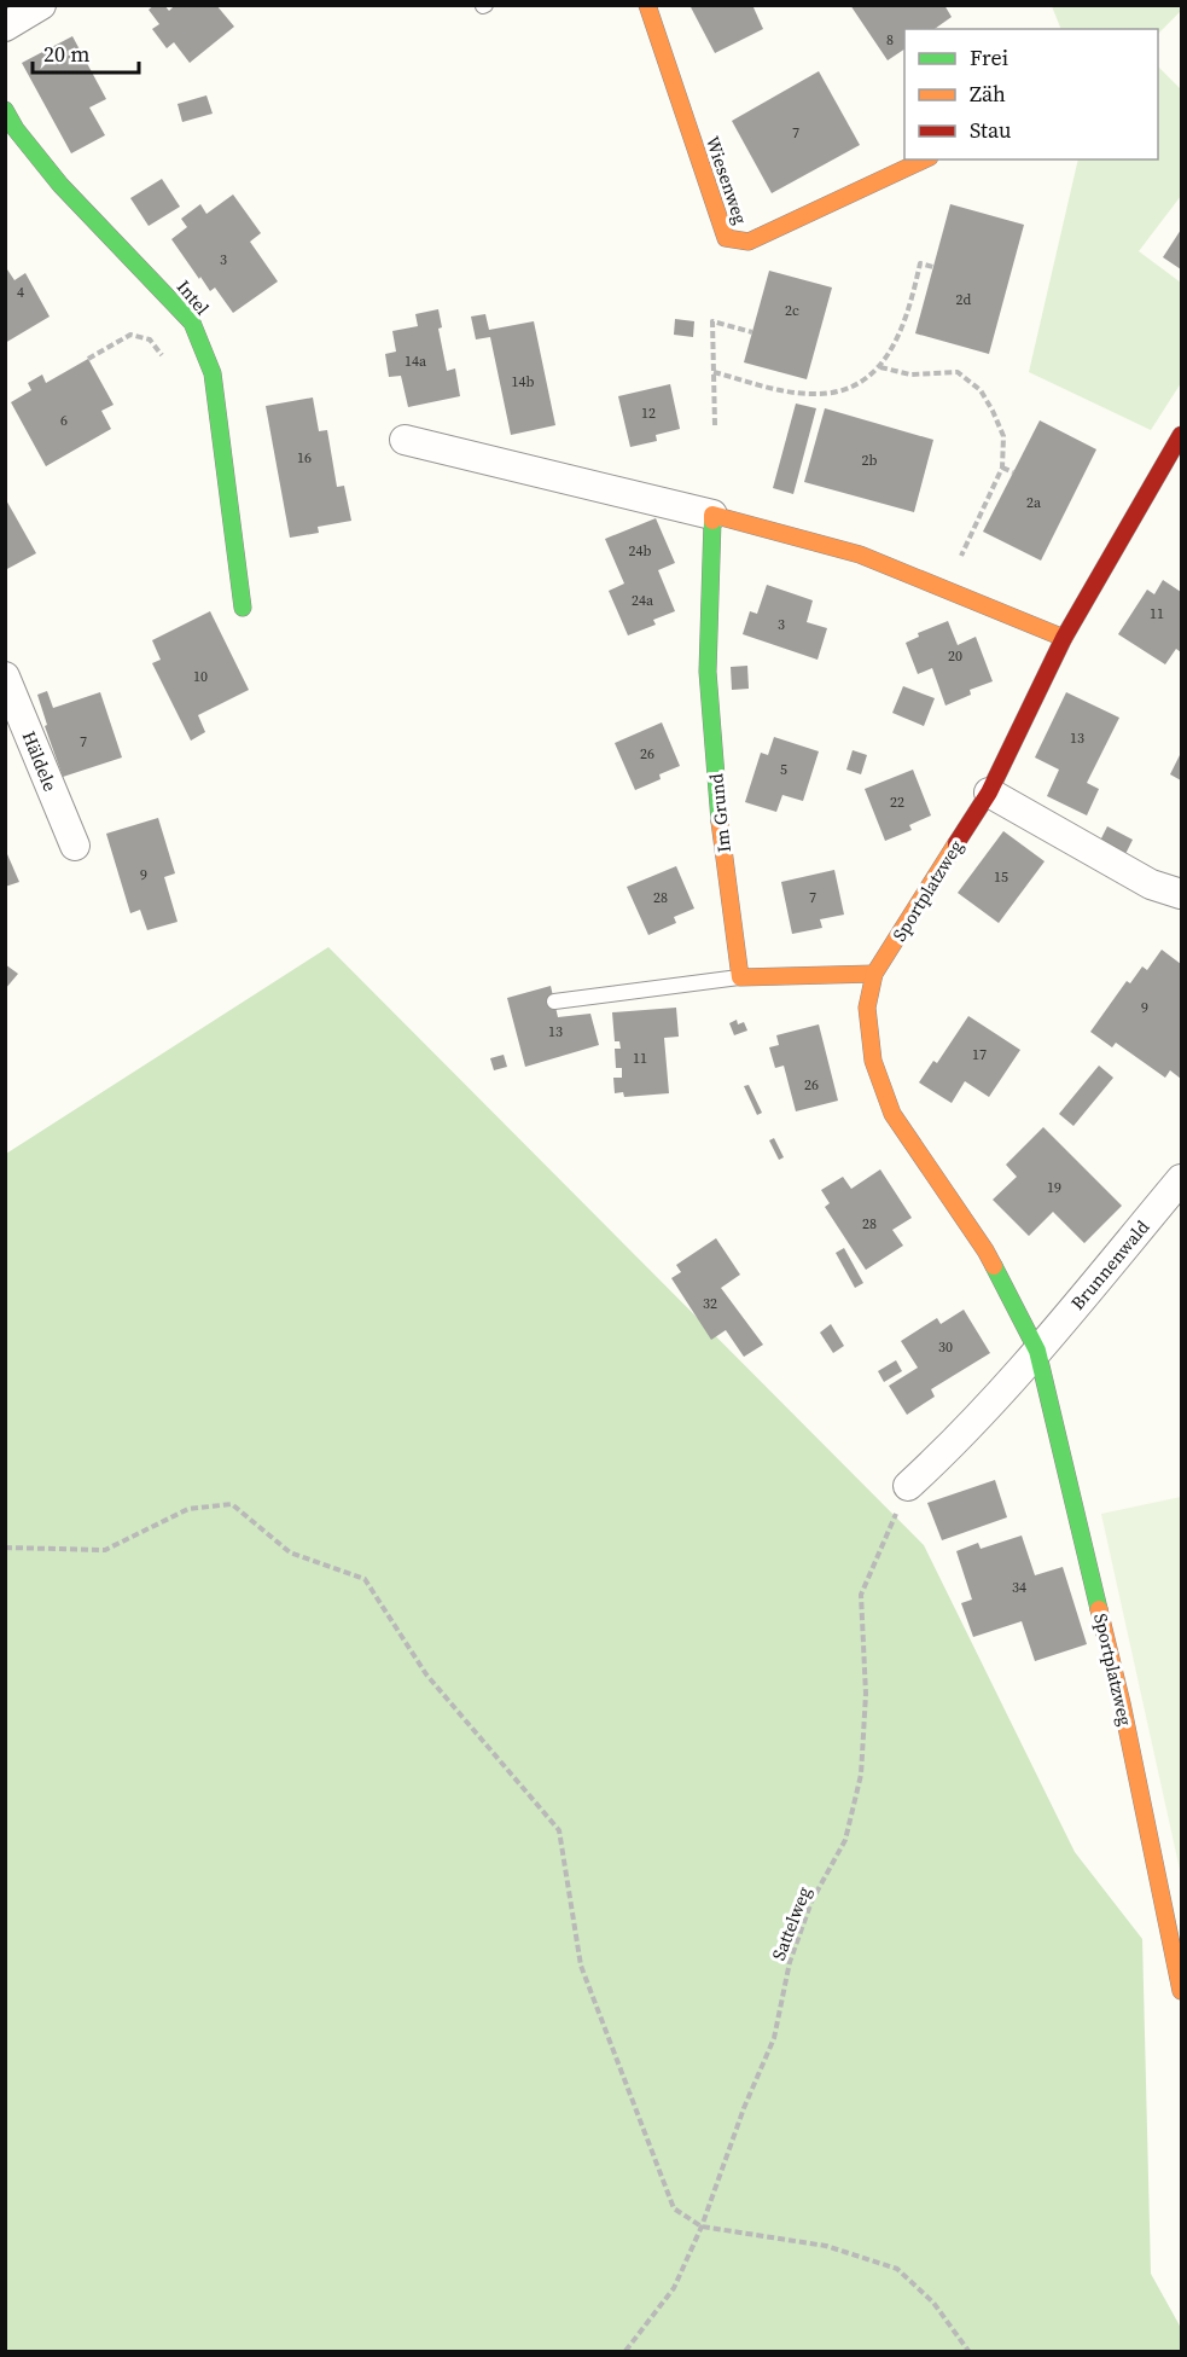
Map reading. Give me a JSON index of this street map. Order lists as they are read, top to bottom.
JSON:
{
  "streets": {
    "street": [
      "Wiesenweg",
      "Intel",
      "Häldele",
      "Im Grund",
      "Sportplatzweg",
      "Brunnenwald"
    ],
    "path": ["Sattelweg"]
  },
  "crossings": [
    ["Sportplatzweg", "Brunnenwald"]
  ],
  "house_numbers": [
    "8",
    "7",
    "3",
    "4",
    "2d",
    "2c",
    "14a",
    "14b",
    "12",
    "6",
    "16",
    "2b",
    "2a",
    "24b",
    "24a",
    "11",
    "3",
    "20",
    "10",
    "13",
    "7",
    "26",
    "5",
    "22",
    "9",
    "15",
    "28",
    "7",
    "9",
    "13",
    "17",
    "11",
    "26",
    "19",
    "28",
    "32",
    "30",
    "34"
  ],
  "legend": ["Frei", "Zäh", "Stau"],
  "scale_bar": "20 m"
}
